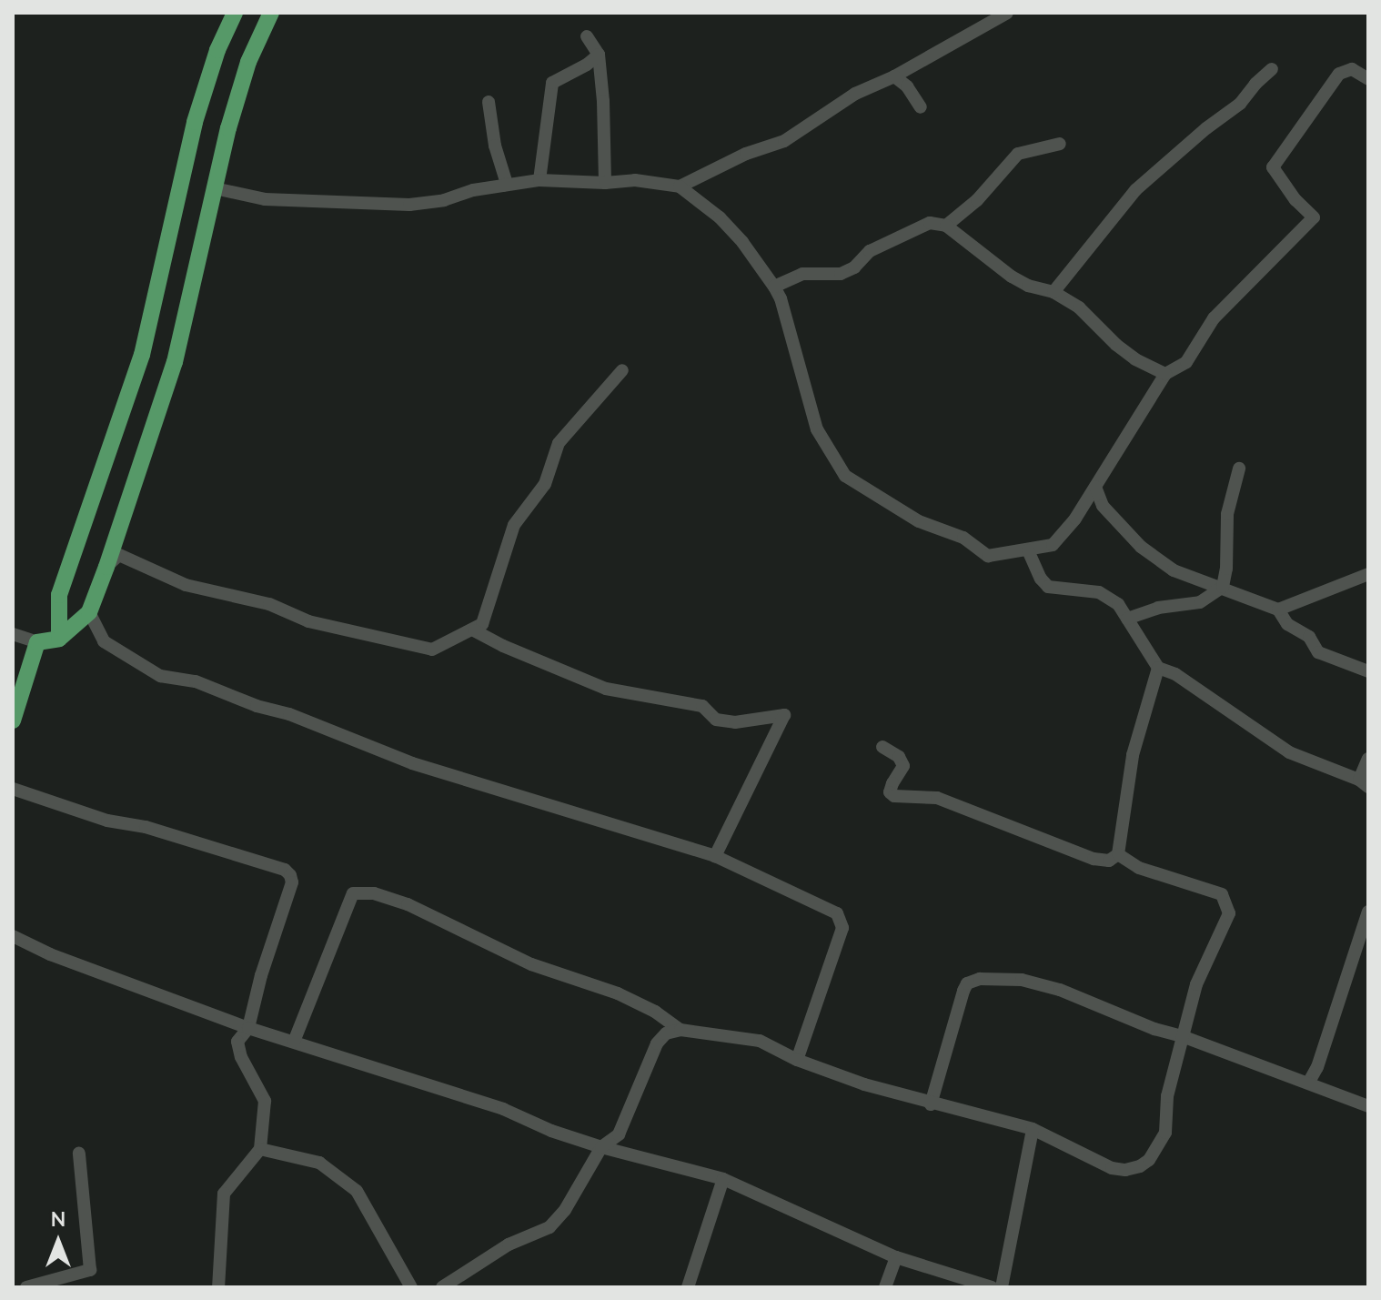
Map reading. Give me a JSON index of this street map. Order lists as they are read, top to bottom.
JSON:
{
  "north": "top"
}
